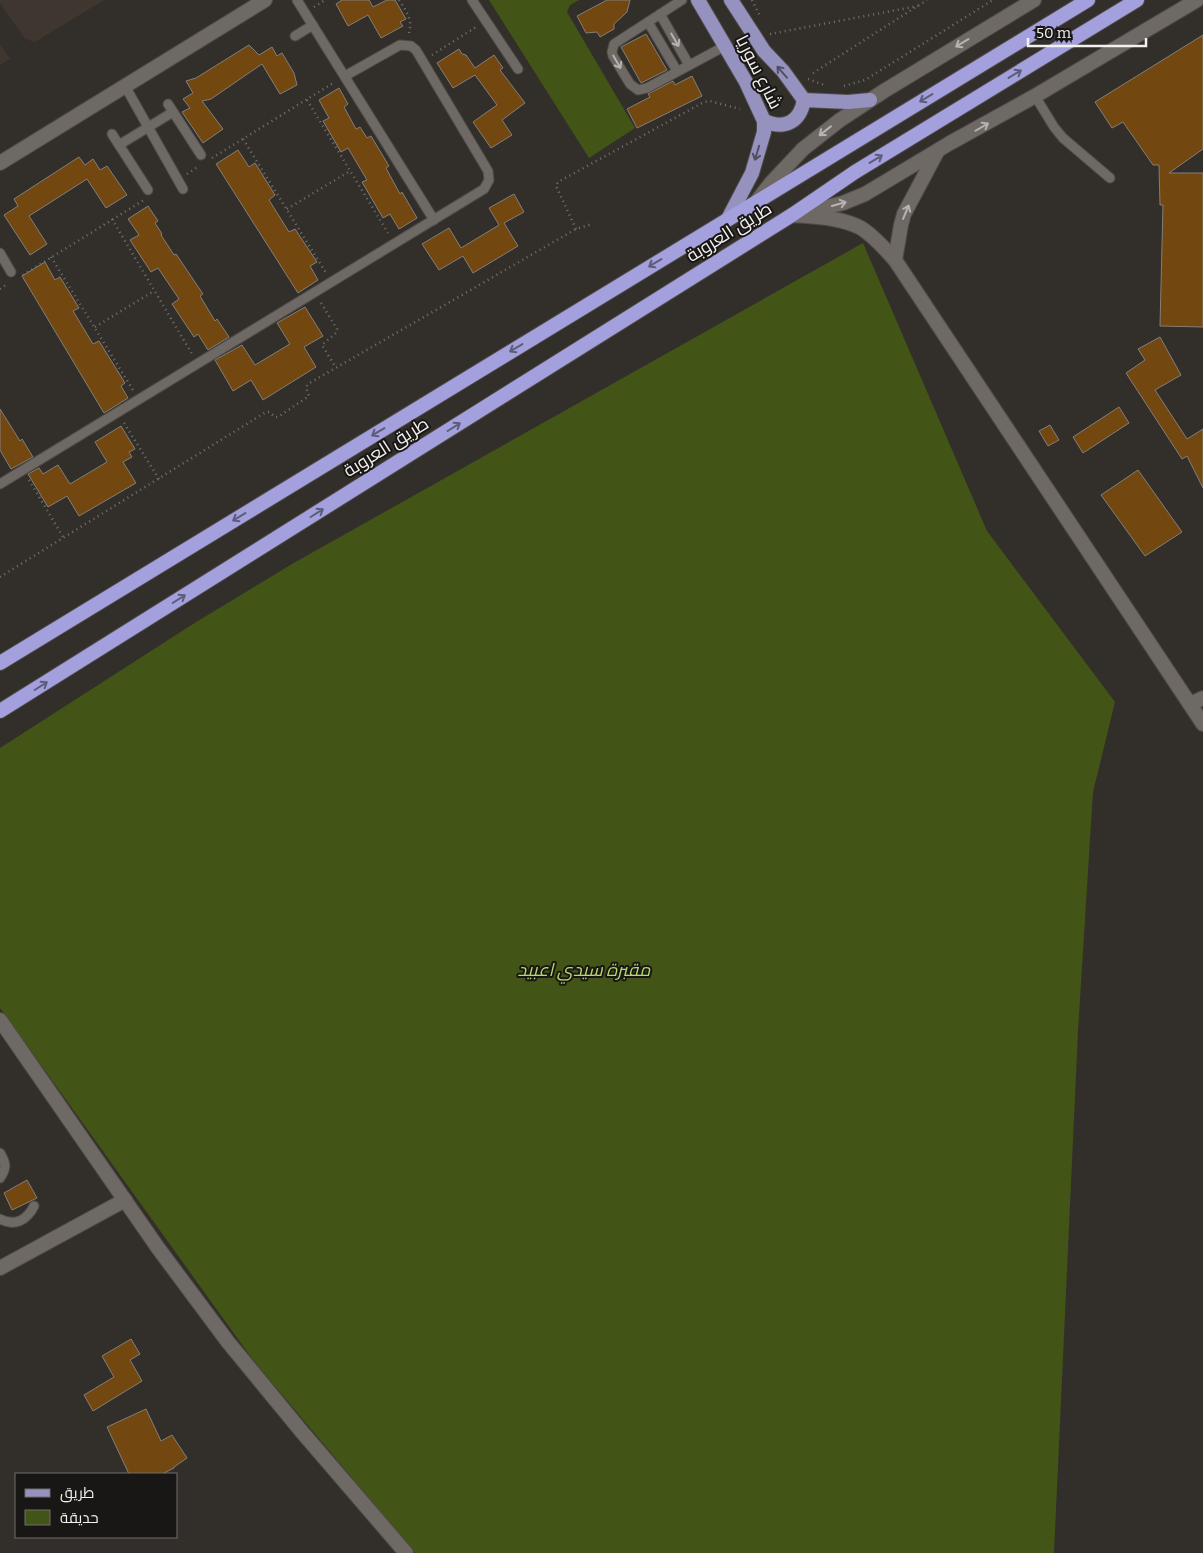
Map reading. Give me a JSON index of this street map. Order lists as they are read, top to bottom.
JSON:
{
  "streets": {
    "highway": ["طريق العروبة"],
    "main road": ["شارع سوريا"]
  },
  "crossings": [
    ["شارع سوريا", "طريق العروبة"]
  ],
  "parks": ["مقبرة سيدي اعبيد"],
  "legend": ["طريق", "حديقة"],
  "scale_bar": "50 m"
}
